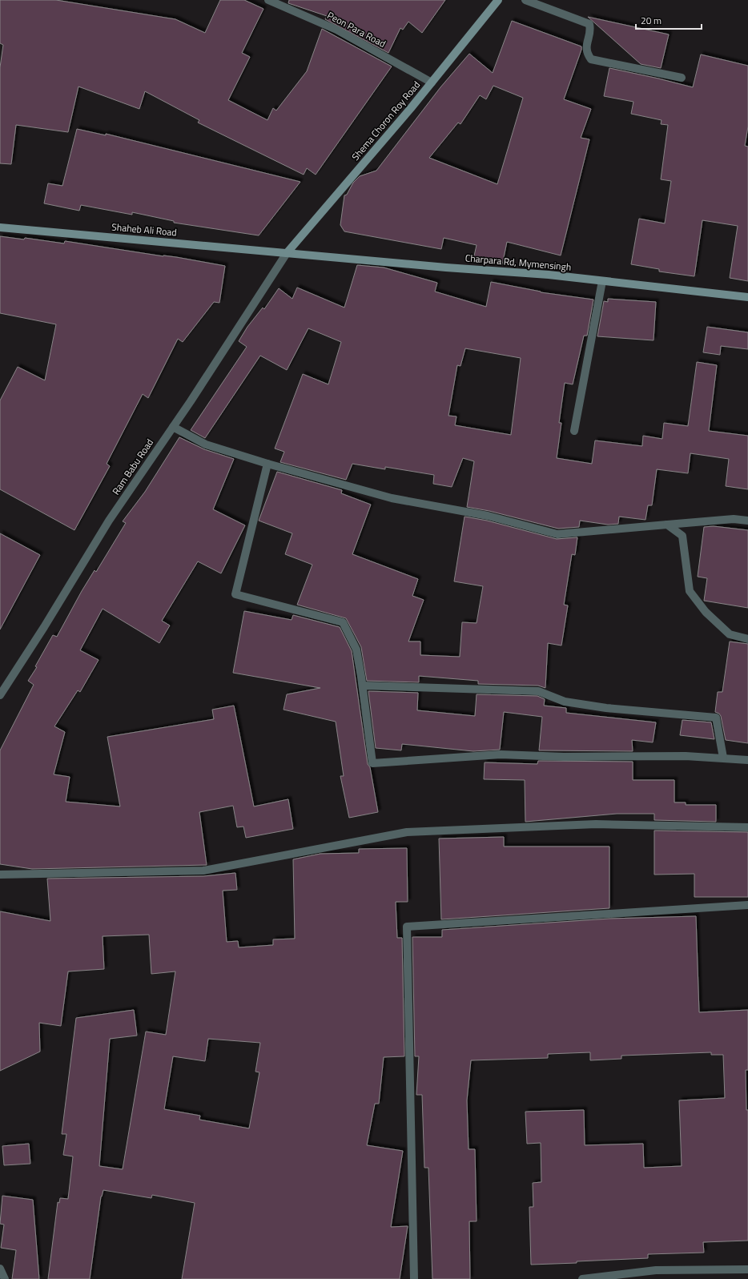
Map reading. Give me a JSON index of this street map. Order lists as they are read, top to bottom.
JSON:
{
  "streets": {
    "main road": ["Shema Choron Roy Road", "Shaheb Ali Road", "Charpara Rd, Mymensingh"],
    "street": ["Peon Para Road", "Ram Babu Road"]
  },
  "crossings": [
    ["Peon Para Road", "Shema Choron Roy Road"],
    ["Shema Choron Roy Road", "Shaheb Ali Road"],
    ["Shema Choron Roy Road", "Charpara Rd, Mymensingh"],
    ["Shema Choron Roy Road", "Ram Babu Road"],
    ["Shaheb Ali Road", "Charpara Rd, Mymensingh"],
    ["Shaheb Ali Road", "Ram Babu Road"],
    ["Charpara Rd, Mymensingh", "Ram Babu Road"]
  ],
  "scale_bar": "20 m"
}
